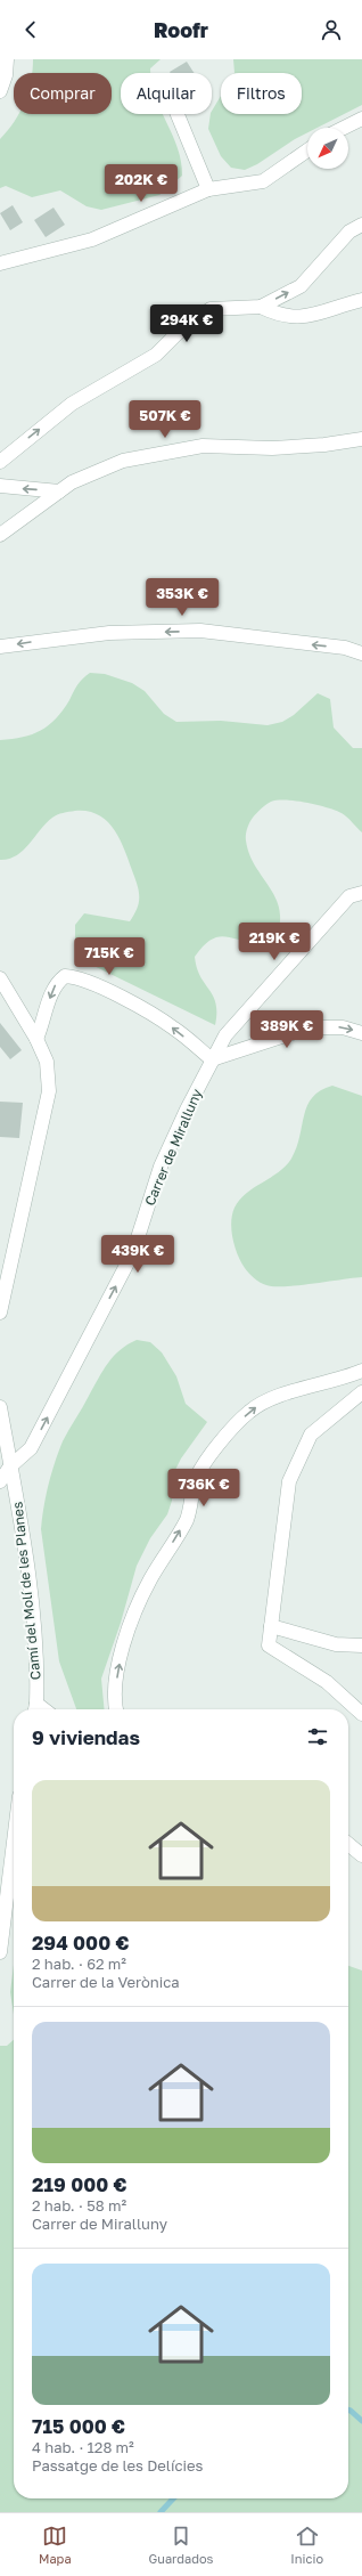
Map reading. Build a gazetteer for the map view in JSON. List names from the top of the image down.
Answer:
{
  "streets": {
    "street": ["Carrer de Miralluny", "Camí del Molí de les Planes"]
  },
  "crossings": [
    ["Carrer de Miralluny", "Camí del Molí de les Planes"]
  ],
  "north": "bottom left",
  "page": {
    "header": "Roofr",
    "chip": ["Comprar", "Alquilar", "Filtros"],
    "price": [
      "202K €",
      "294K €",
      "507K €",
      "353K €",
      "219K €",
      "715K €",
      "389K €",
      "439K €",
      "736K €"
    ],
    "heading": "9 viviendas",
    "list": [
      {
        "name": "294 000 €",
        "note": "2 hab. · 62 m² · Carrer de la Verònica"
      },
      {
        "name": "219 000 €",
        "note": "2 hab. · 58 m² · Carrer de Miralluny"
      },
      {
        "name": "715 000 €",
        "note": "4 hab. · 128 m² · Passatge de les Delícies"
      }
    ],
    "tabs": ["Mapa", "Guardados", "Inicio"]
  }
}
